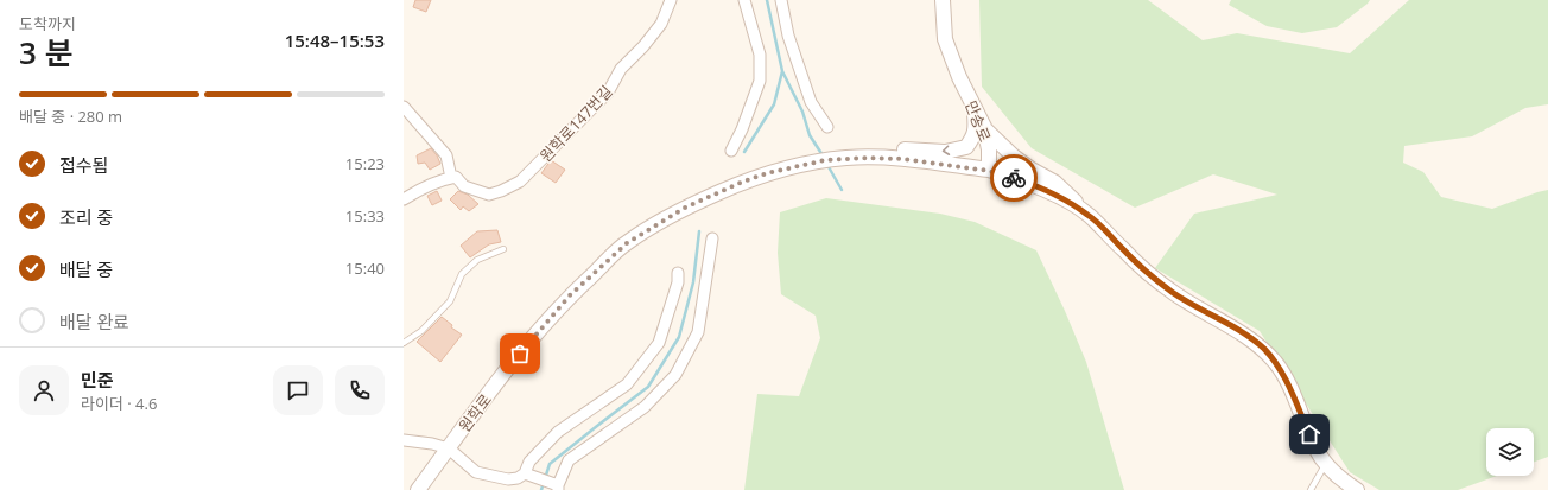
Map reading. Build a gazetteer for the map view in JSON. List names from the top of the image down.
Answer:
{
  "streets": {
    "street": ["만송로", "원학로147번길", "원학로"]
  },
  "crossings": [
    ["만송로", "원학로"]
  ],
  "page": {
    "heading": ["3 분", "도착까지", "15:48–15:53"],
    "panel": ["민준", "라이더 · 4.6"],
    "bar": "배달 중 · 280 m",
    "list": [
      ["접수됨", "15:23"],
      ["조리 중", "15:33"],
      ["배달 중", "15:40"],
      "배달 완료"
    ]
  }
}
